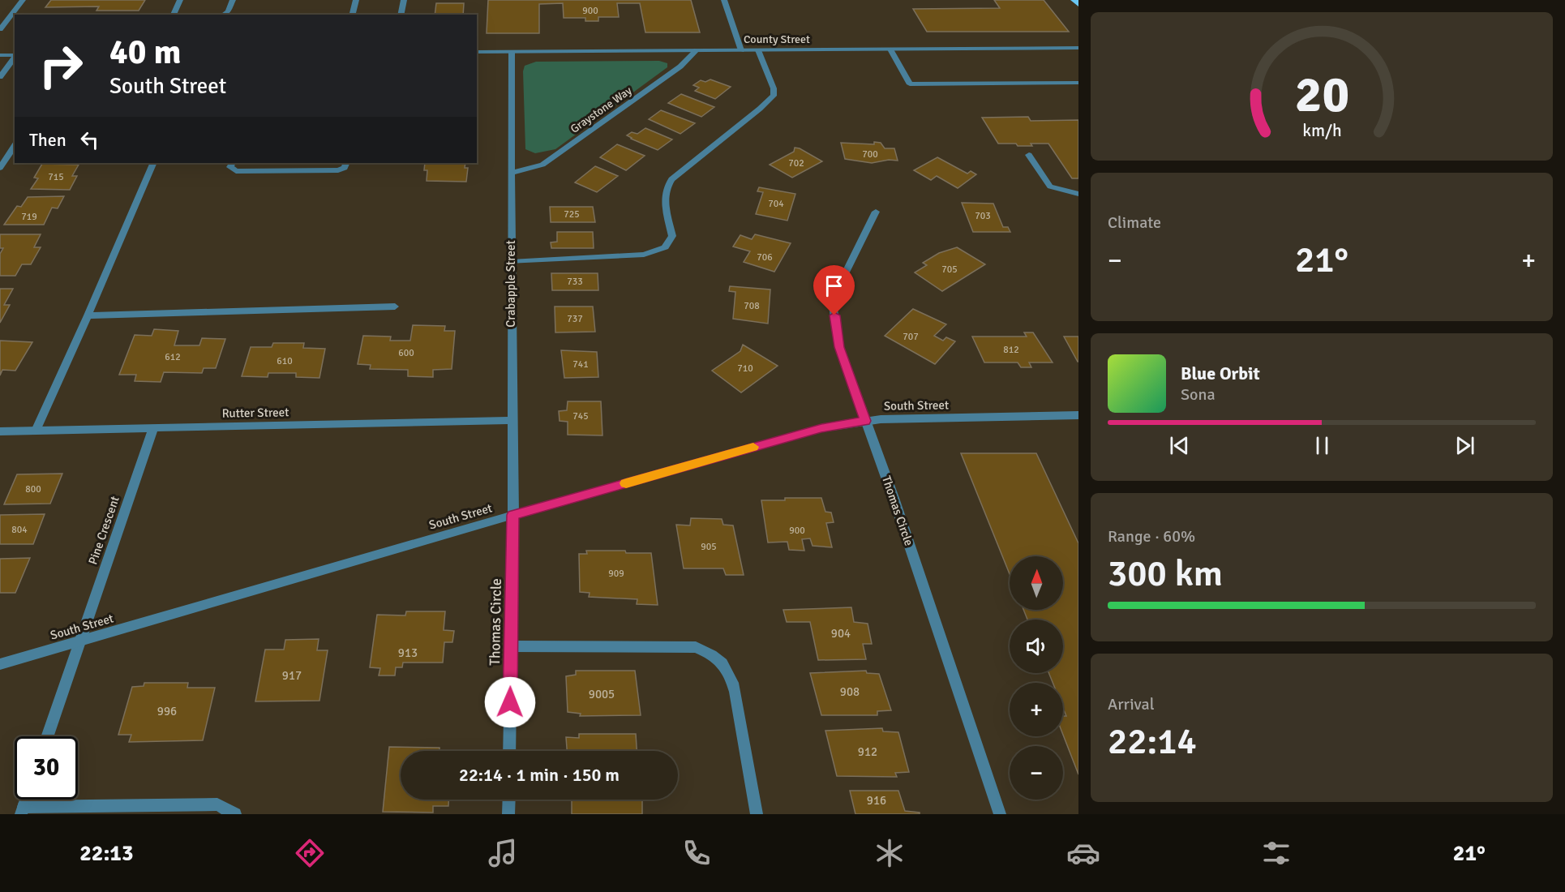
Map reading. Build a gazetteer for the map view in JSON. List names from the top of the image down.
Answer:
{
  "streets": {
    "street": [
      "County Street",
      "Graystone Way",
      "Crabapple Street",
      "South Street",
      "Rutter Street",
      "Thomas Circle",
      "Pine Crescent"
    ]
  },
  "crossings": [
    ["County Street", "Graystone Way"],
    ["County Street", "Crabapple Street"],
    ["Graystone Way", "Crabapple Street"],
    ["Crabapple Street", "South Street"],
    ["Crabapple Street", "Rutter Street"],
    ["Crabapple Street", "Thomas Circle"],
    ["South Street", "Thomas Circle"],
    ["South Street", "Pine Crescent"],
    ["Rutter Street", "Pine Crescent"]
  ],
  "house_numbers": [
    "900",
    "700",
    "702",
    "715",
    "704",
    "725",
    "703",
    "719",
    "706",
    "705",
    "733",
    "708",
    "737",
    "707",
    "812",
    "600",
    "612",
    "610",
    "741",
    "710",
    "745",
    "800",
    "804",
    "900",
    "905",
    "909",
    "904",
    "913",
    "917",
    "908",
    "9005",
    "996",
    "912",
    "916"
  ],
  "north": "top",
  "page": {
    "turn": ["40 m", "South Street"],
    "then": "Then",
    "tile": [
      "Climate",
      ["Range · 60%", "300 km"],
      ["Arrival", "22:14"]
    ],
    "heat": ["−", "21°", "+"],
    "song": ["Blue Orbit", "Sona"],
    "map_buttons": ["+", "−"],
    "limit": "30",
    "trip": "22:14 · 1 min · 150 m",
    "tabs": ["22:13", "21°"],
    "gauge": ["20", "km/h"]
  }
}
